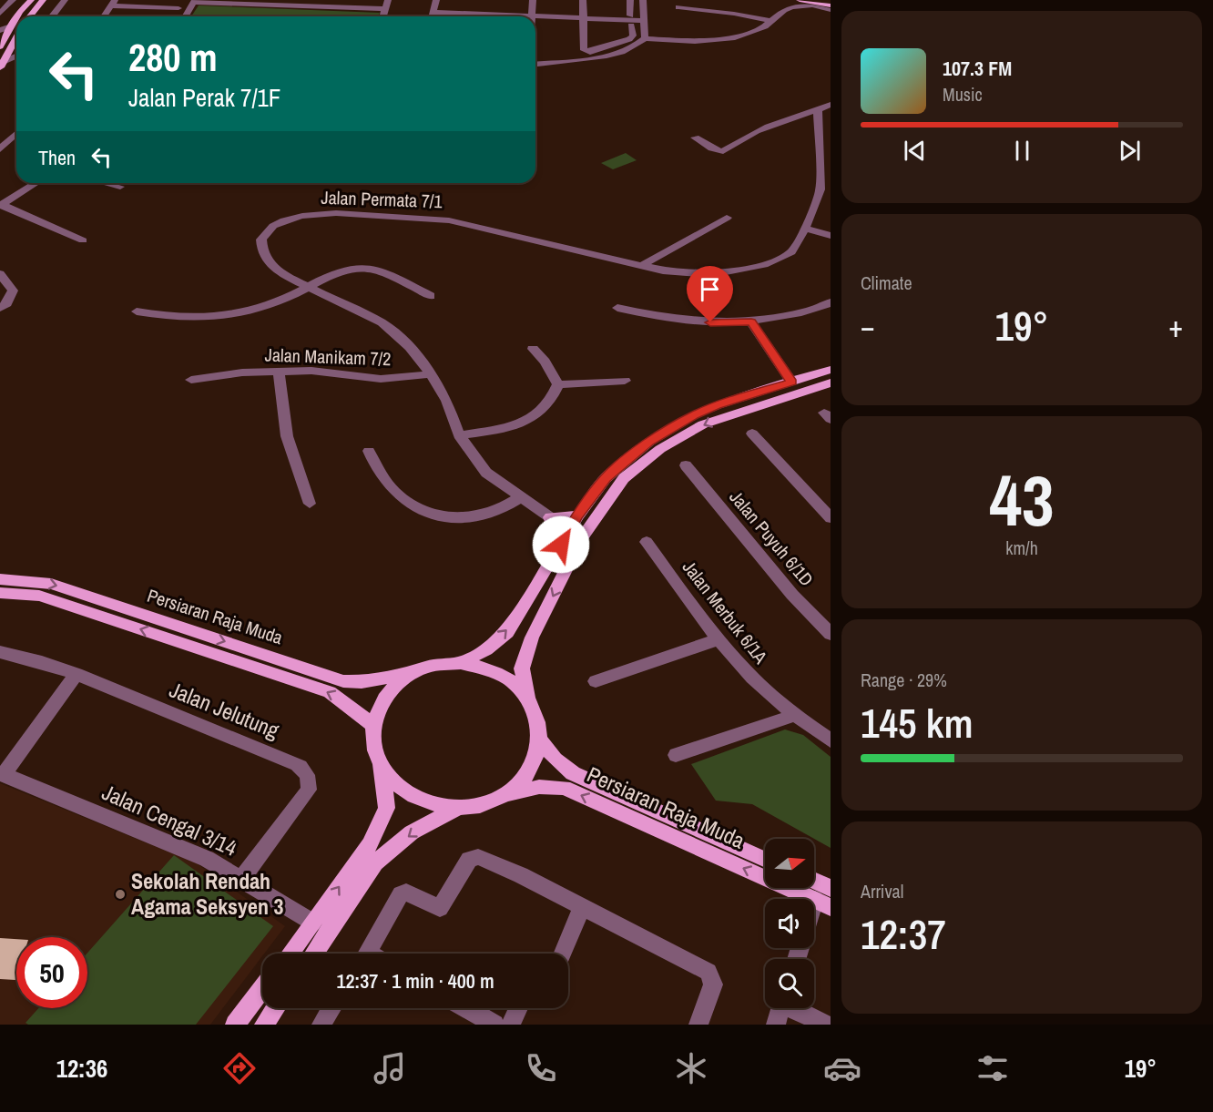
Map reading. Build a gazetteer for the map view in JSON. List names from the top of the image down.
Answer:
{
  "streets": {
    "main road": ["Persiaran Raja Muda"],
    "street": [
      "Jalan Permata 7/1",
      "Jalan Manikam 7/2",
      "Jalan Puyuh 6/1D",
      "Jalan Merbuk 6/1A",
      "Jalan Jelutung",
      "Jalan Cengal 3/14"
    ]
  },
  "crossings": [
    ["Jalan Permata 7/1", "Jalan Manikam 7/2"],
    ["Jalan Jelutung", "Jalan Cengal 3/14"]
  ],
  "places": ["Sekolah Rendah Agama Seksyen 3"],
  "north": "right",
  "page": {
    "turn": ["280 m", "Jalan Perak 7/1F"],
    "song": ["107.3 FM", "Music"],
    "then": "Then",
    "tile": [
      "Climate",
      ["43", "km/h"],
      ["Range · 29%", "145 km"],
      ["Arrival", "12:37"]
    ],
    "heat": ["−", "19°", "+"],
    "limit": "50",
    "trip": "12:37 · 1 min · 400 m",
    "tabs": ["12:36", "19°"]
  }
}
